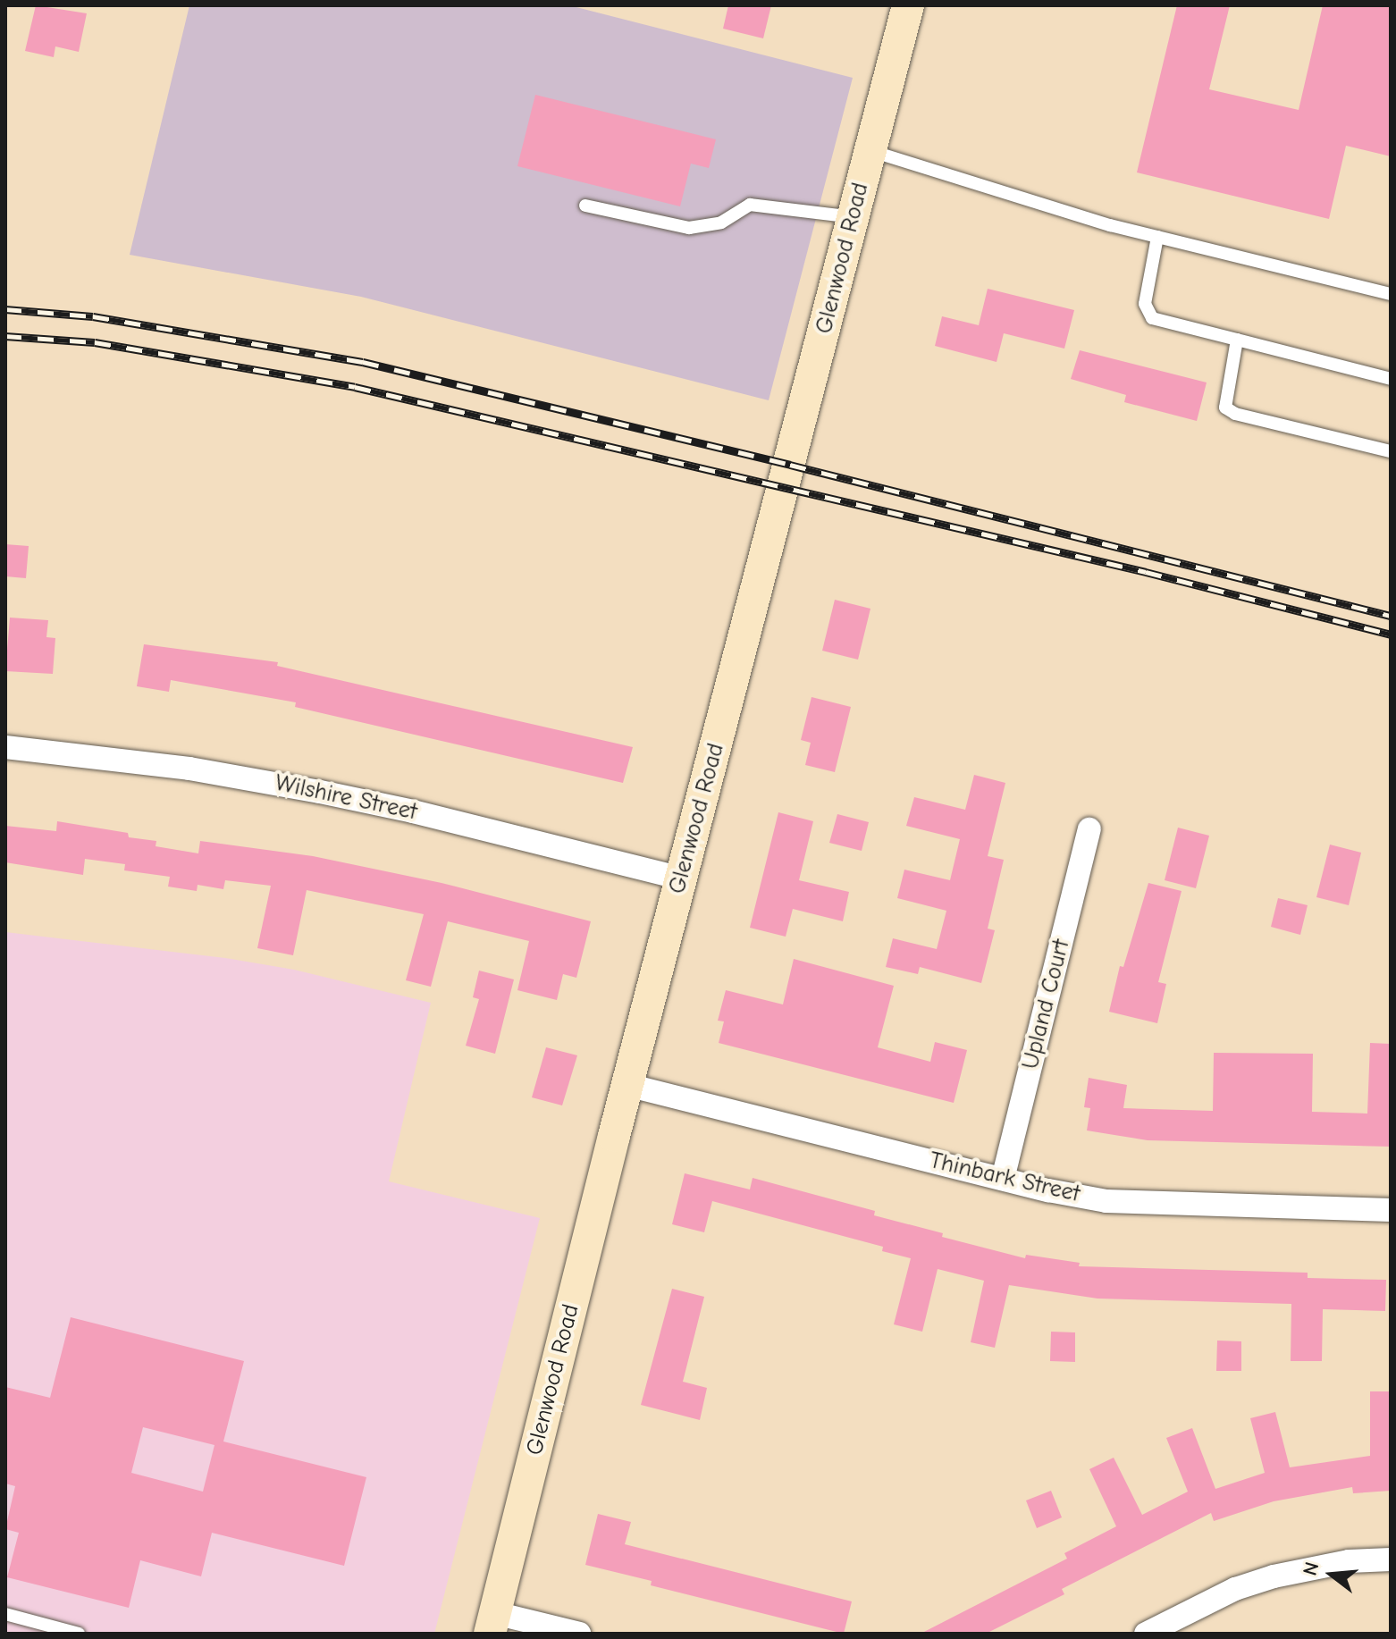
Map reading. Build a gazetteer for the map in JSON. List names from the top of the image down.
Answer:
{
  "streets": {
    "street": [
      "Glenwood Road",
      "Wilshire Street",
      "Upland Court",
      "Thinbark Street"
    ]
  },
  "crossings": [
    ["Glenwood Road", "Wilshire Street"],
    ["Glenwood Road", "Thinbark Street"],
    ["Upland Court", "Thinbark Street"]
  ],
  "north": "left"
}
